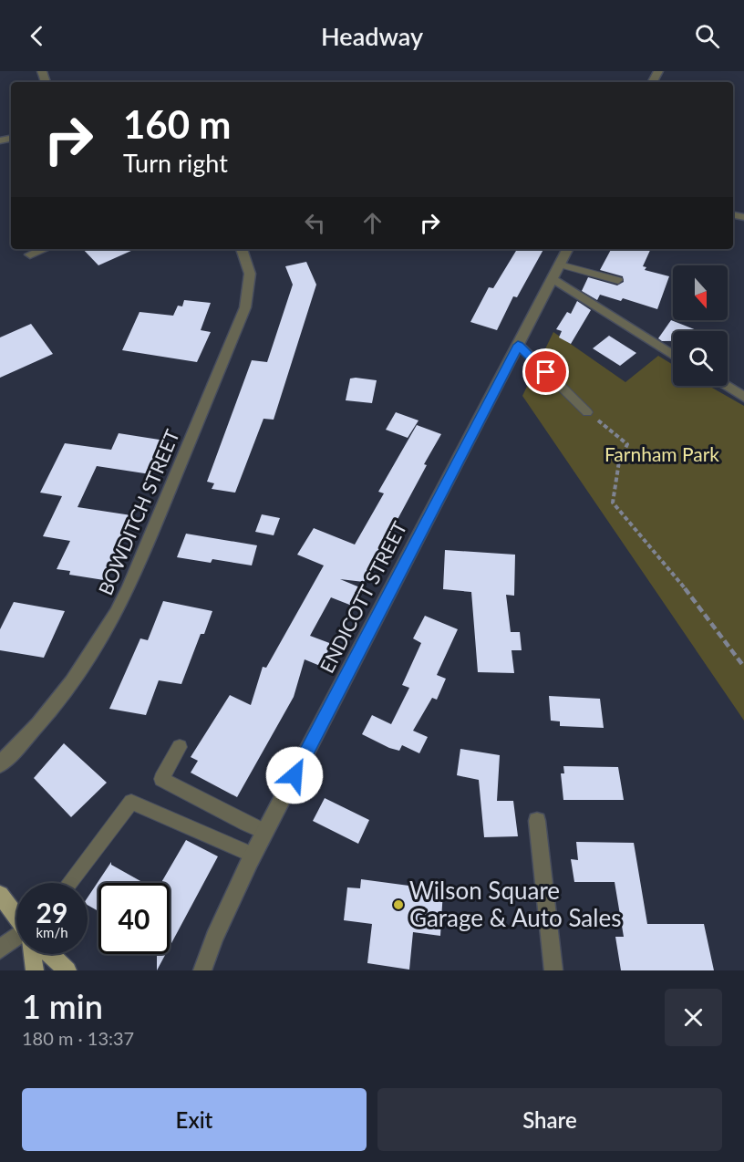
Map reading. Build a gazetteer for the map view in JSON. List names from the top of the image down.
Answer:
{
  "streets": {
    "street": ["BOWDITCH STREET", "ENDICOTT STREET"]
  },
  "parks": ["Farnham Park"],
  "places": ["Wilson Square Garage & Auto Sales"],
  "north": "bottom",
  "page": {
    "header": "Headway",
    "turn": ["160 m", "Turn right"],
    "speed": "29 km/h",
    "limit": "40",
    "heading": ["1 min", "180 m · 13:37"],
    "buttons": ["Exit", "Share"]
  }
}
